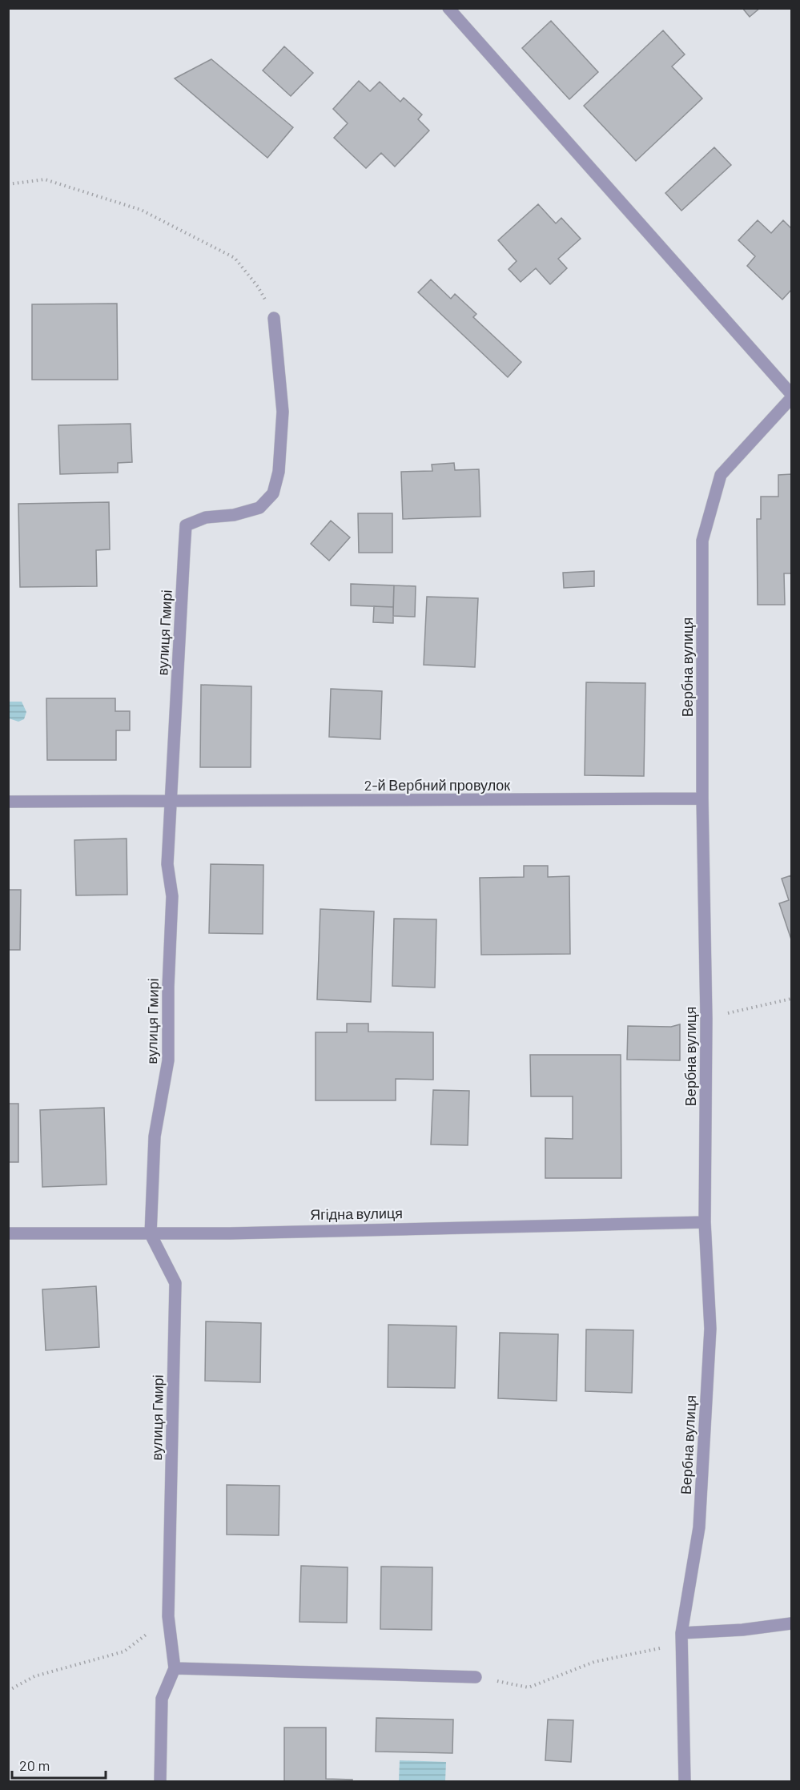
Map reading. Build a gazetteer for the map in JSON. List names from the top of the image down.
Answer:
{
  "streets": {
    "street": [
      "вулиця Гмирі",
      "Вербна вулиця",
      "2-й Вербний провулок",
      "Ягідна вулиця"
    ]
  },
  "crossings": [
    ["вулиця Гмирі", "2-й Вербний провулок"],
    ["вулиця Гмирі", "Ягідна вулиця"],
    ["Вербна вулиця", "2-й Вербний провулок"],
    ["Вербна вулиця", "Ягідна вулиця"]
  ],
  "scale_bar": "20 m"
}
